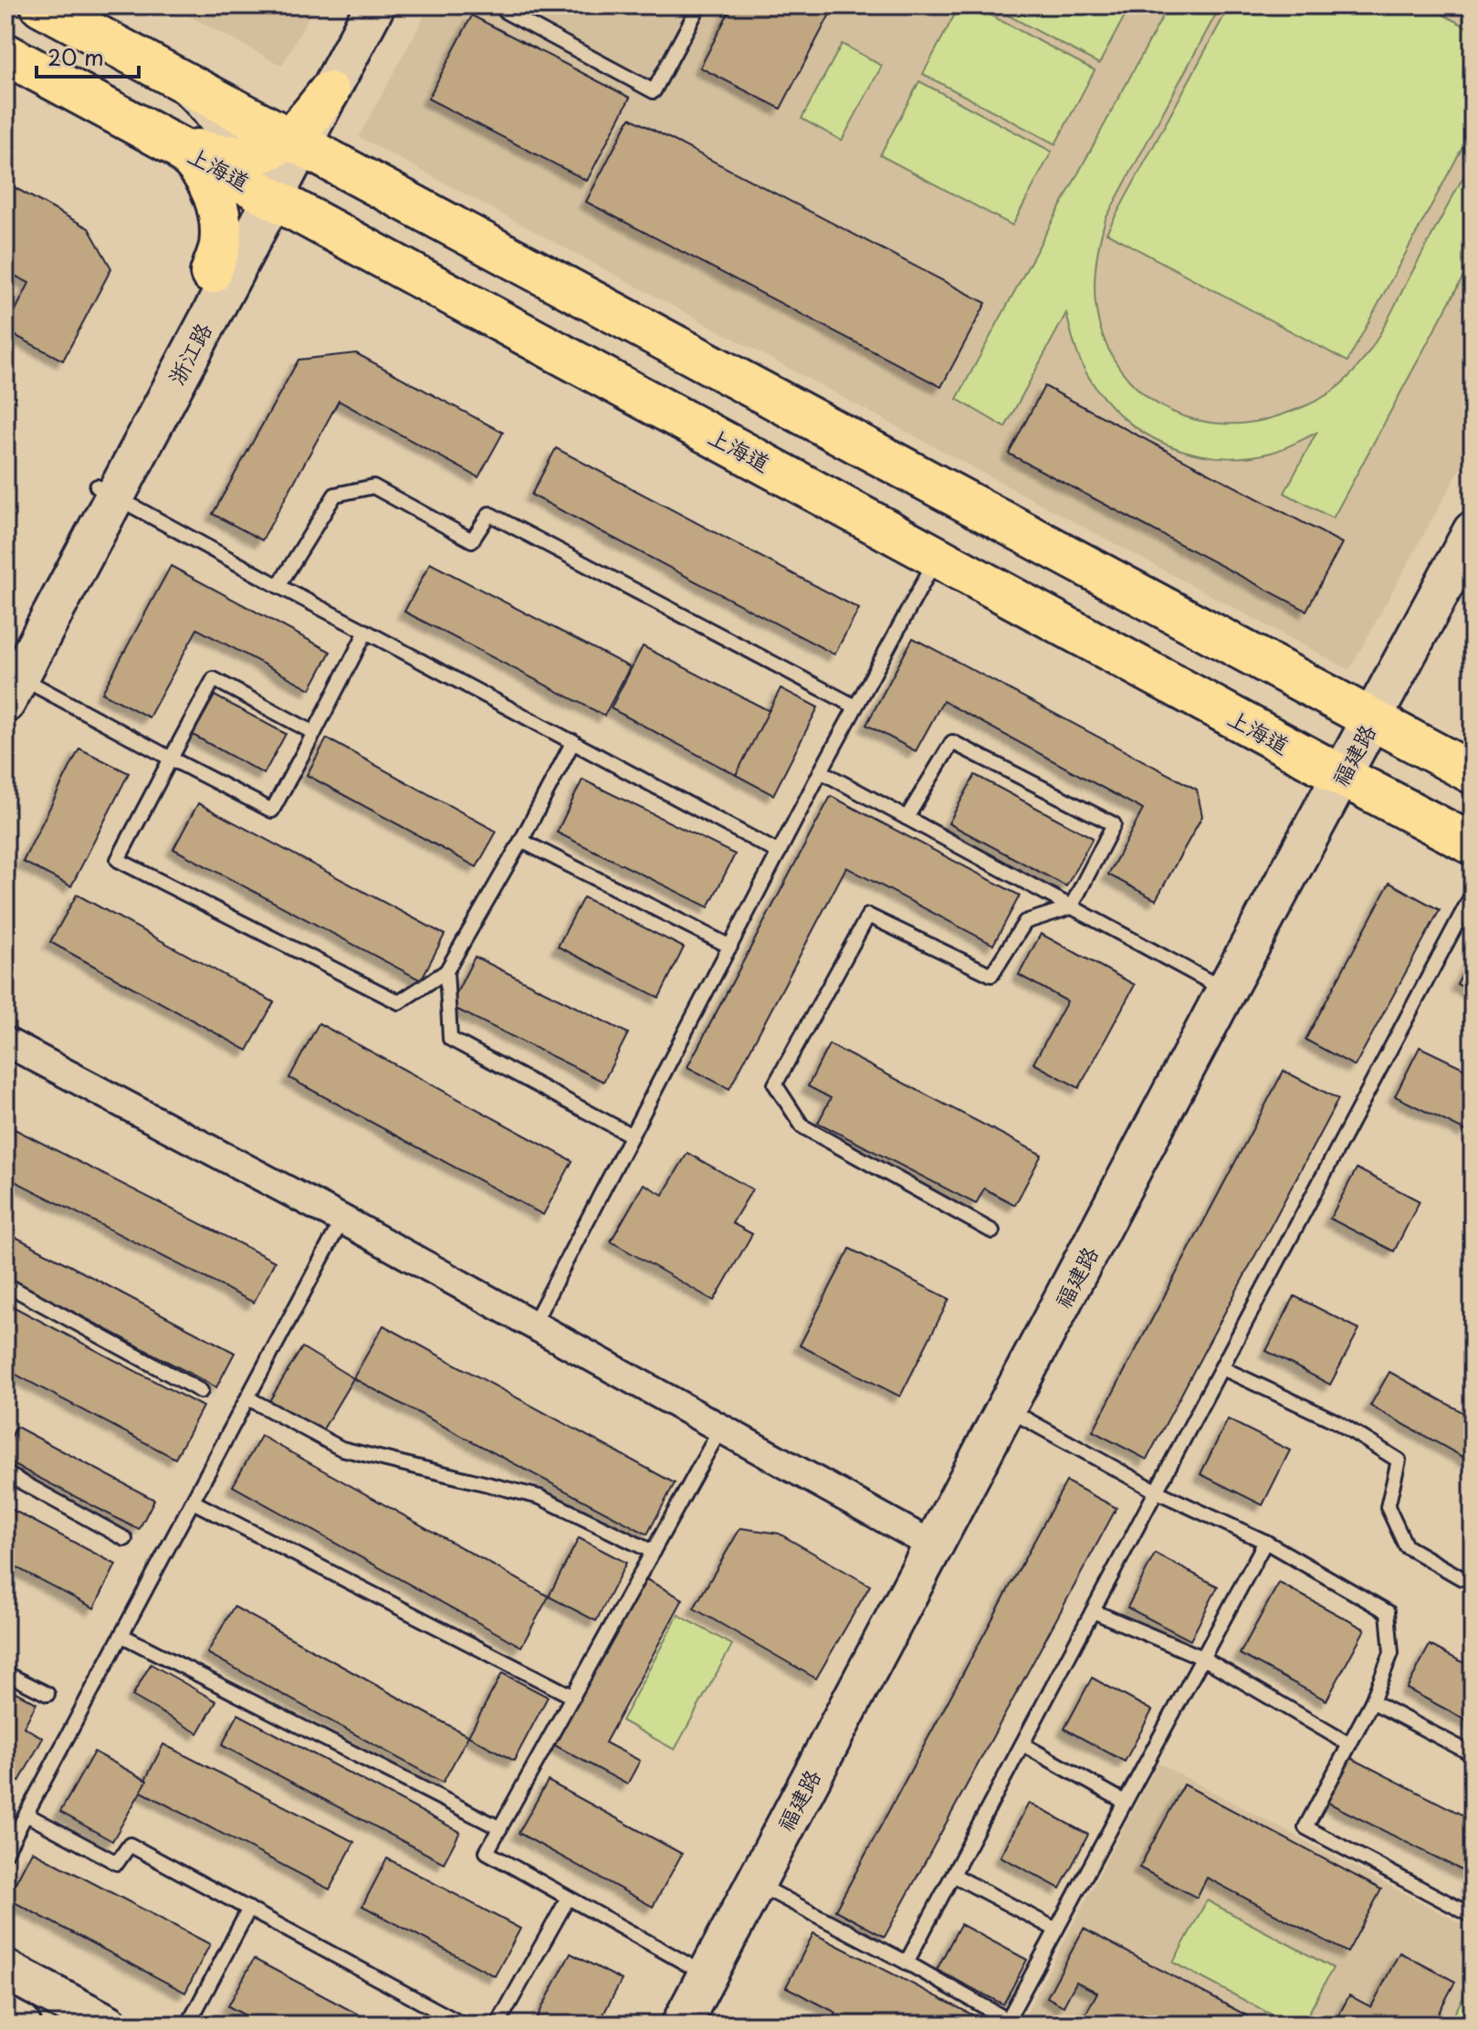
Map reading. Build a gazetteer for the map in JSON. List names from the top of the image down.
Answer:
{
  "streets": {
    "main road": ["上海道"],
    "street": ["浙江路", "福建路"]
  },
  "crossings": [
    ["上海道", "浙江路"],
    ["上海道", "福建路"]
  ],
  "scale_bar": "20 m"
}
